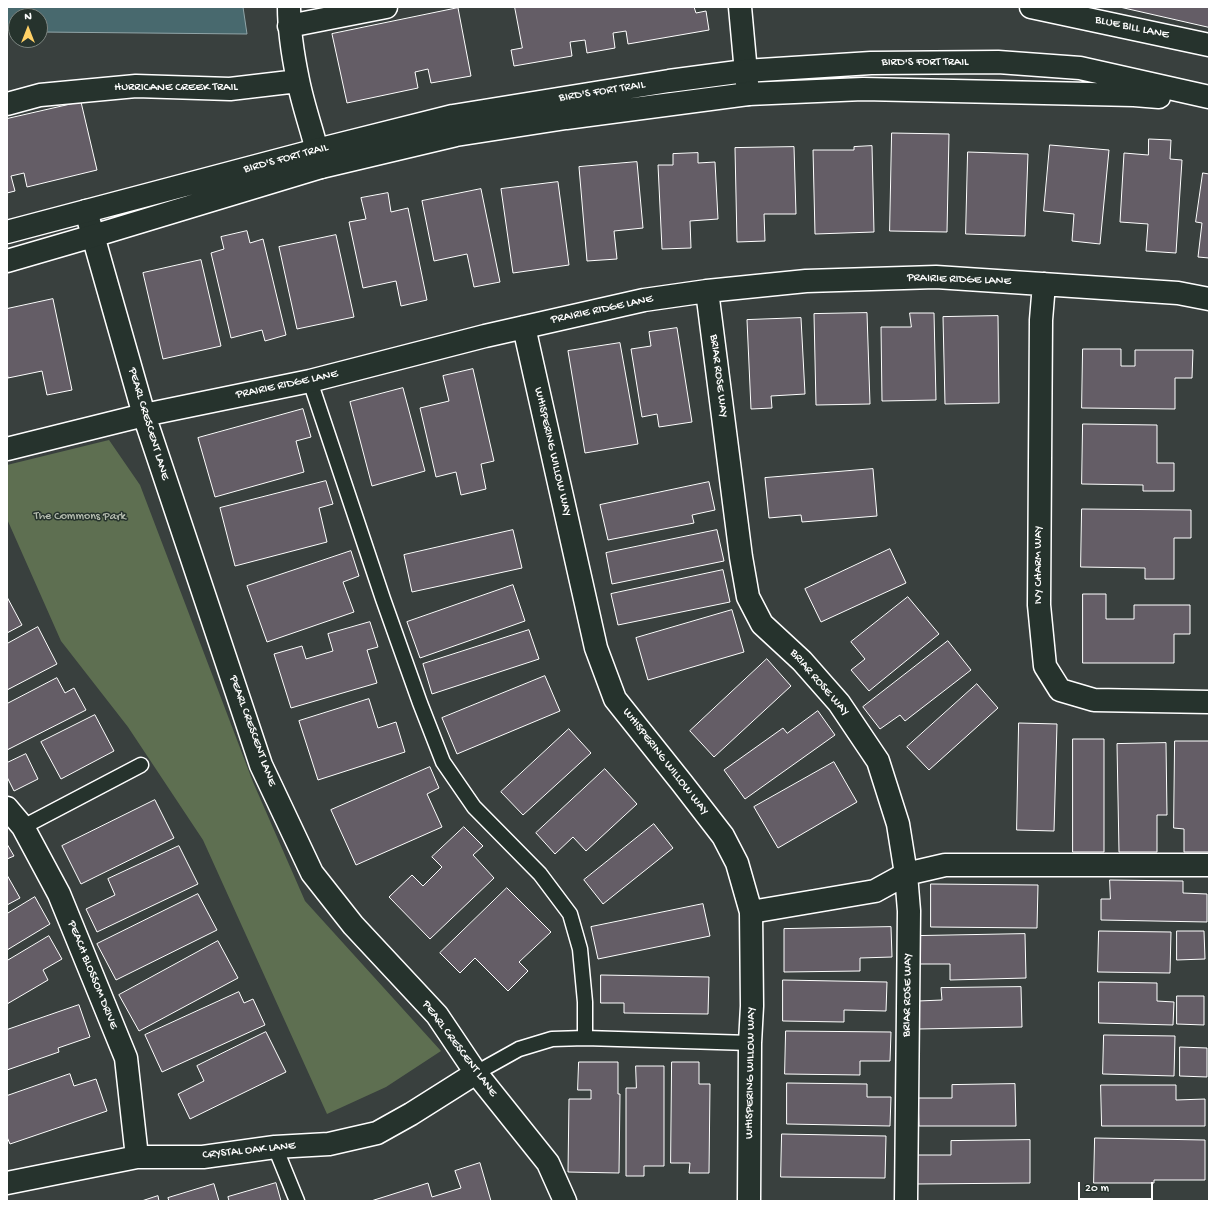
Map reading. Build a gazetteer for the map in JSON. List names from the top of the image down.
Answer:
{
  "streets": {
    "street": [
      "BLUE BILL LANE",
      "BIRD'S FORT TRAIL",
      "HURRICANE CREEK TRAIL",
      "PRAIRIE RIDGE LANE",
      "BRIAR ROSE WAY",
      "PEARL CRESCENT LANE",
      "WHISPERING WILLOW WAY",
      "IVY CHARM WAY",
      "PEACH BLOSSOM DRIVE",
      "CRYSTAL OAK LANE"
    ]
  },
  "crossings": [
    ["BIRD'S FORT TRAIL", "PEARL CRESCENT LANE"],
    ["PRAIRIE RIDGE LANE", "BRIAR ROSE WAY"],
    ["PRAIRIE RIDGE LANE", "PEARL CRESCENT LANE"],
    ["PRAIRIE RIDGE LANE", "WHISPERING WILLOW WAY"],
    ["PRAIRIE RIDGE LANE", "IVY CHARM WAY"],
    ["PEARL CRESCENT LANE", "CRYSTAL OAK LANE"],
    ["PEACH BLOSSOM DRIVE", "CRYSTAL OAK LANE"]
  ],
  "parks": ["The Commons Park"],
  "scale_bar": "20 m",
  "north": "top"
}
